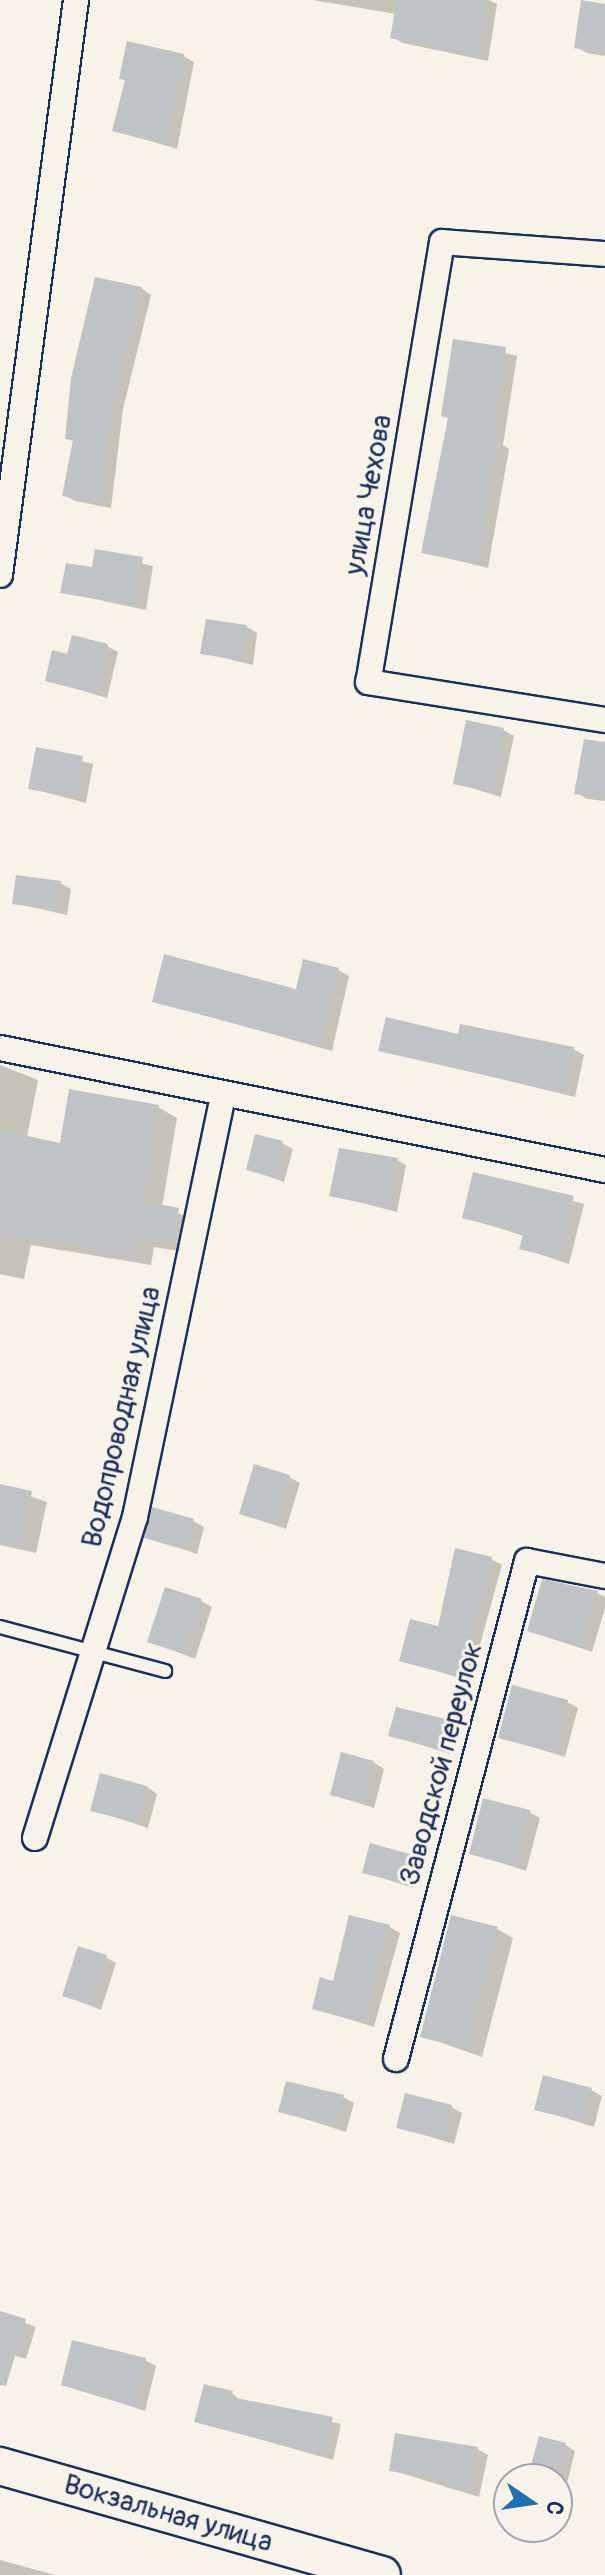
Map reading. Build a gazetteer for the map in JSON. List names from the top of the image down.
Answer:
{
  "streets": {
    "main road": ["Вокзальная улица"],
    "street": ["улица Чехова", "Водопроводная улица", "Заводской переулок"]
  },
  "north": "right"
}
